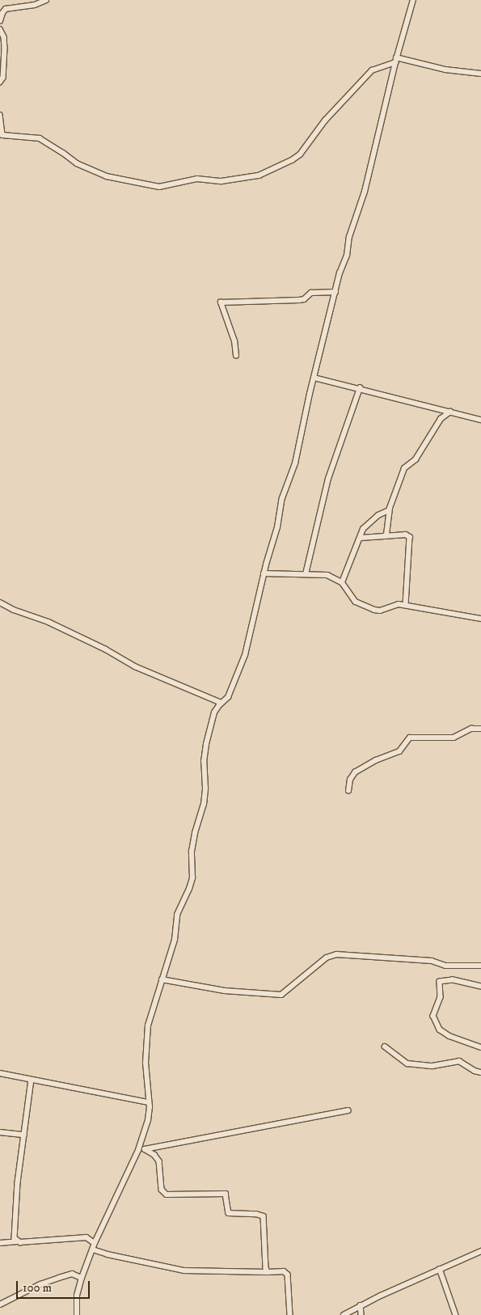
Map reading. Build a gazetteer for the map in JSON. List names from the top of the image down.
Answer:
{
  "scale_bar": "100 m"
}
